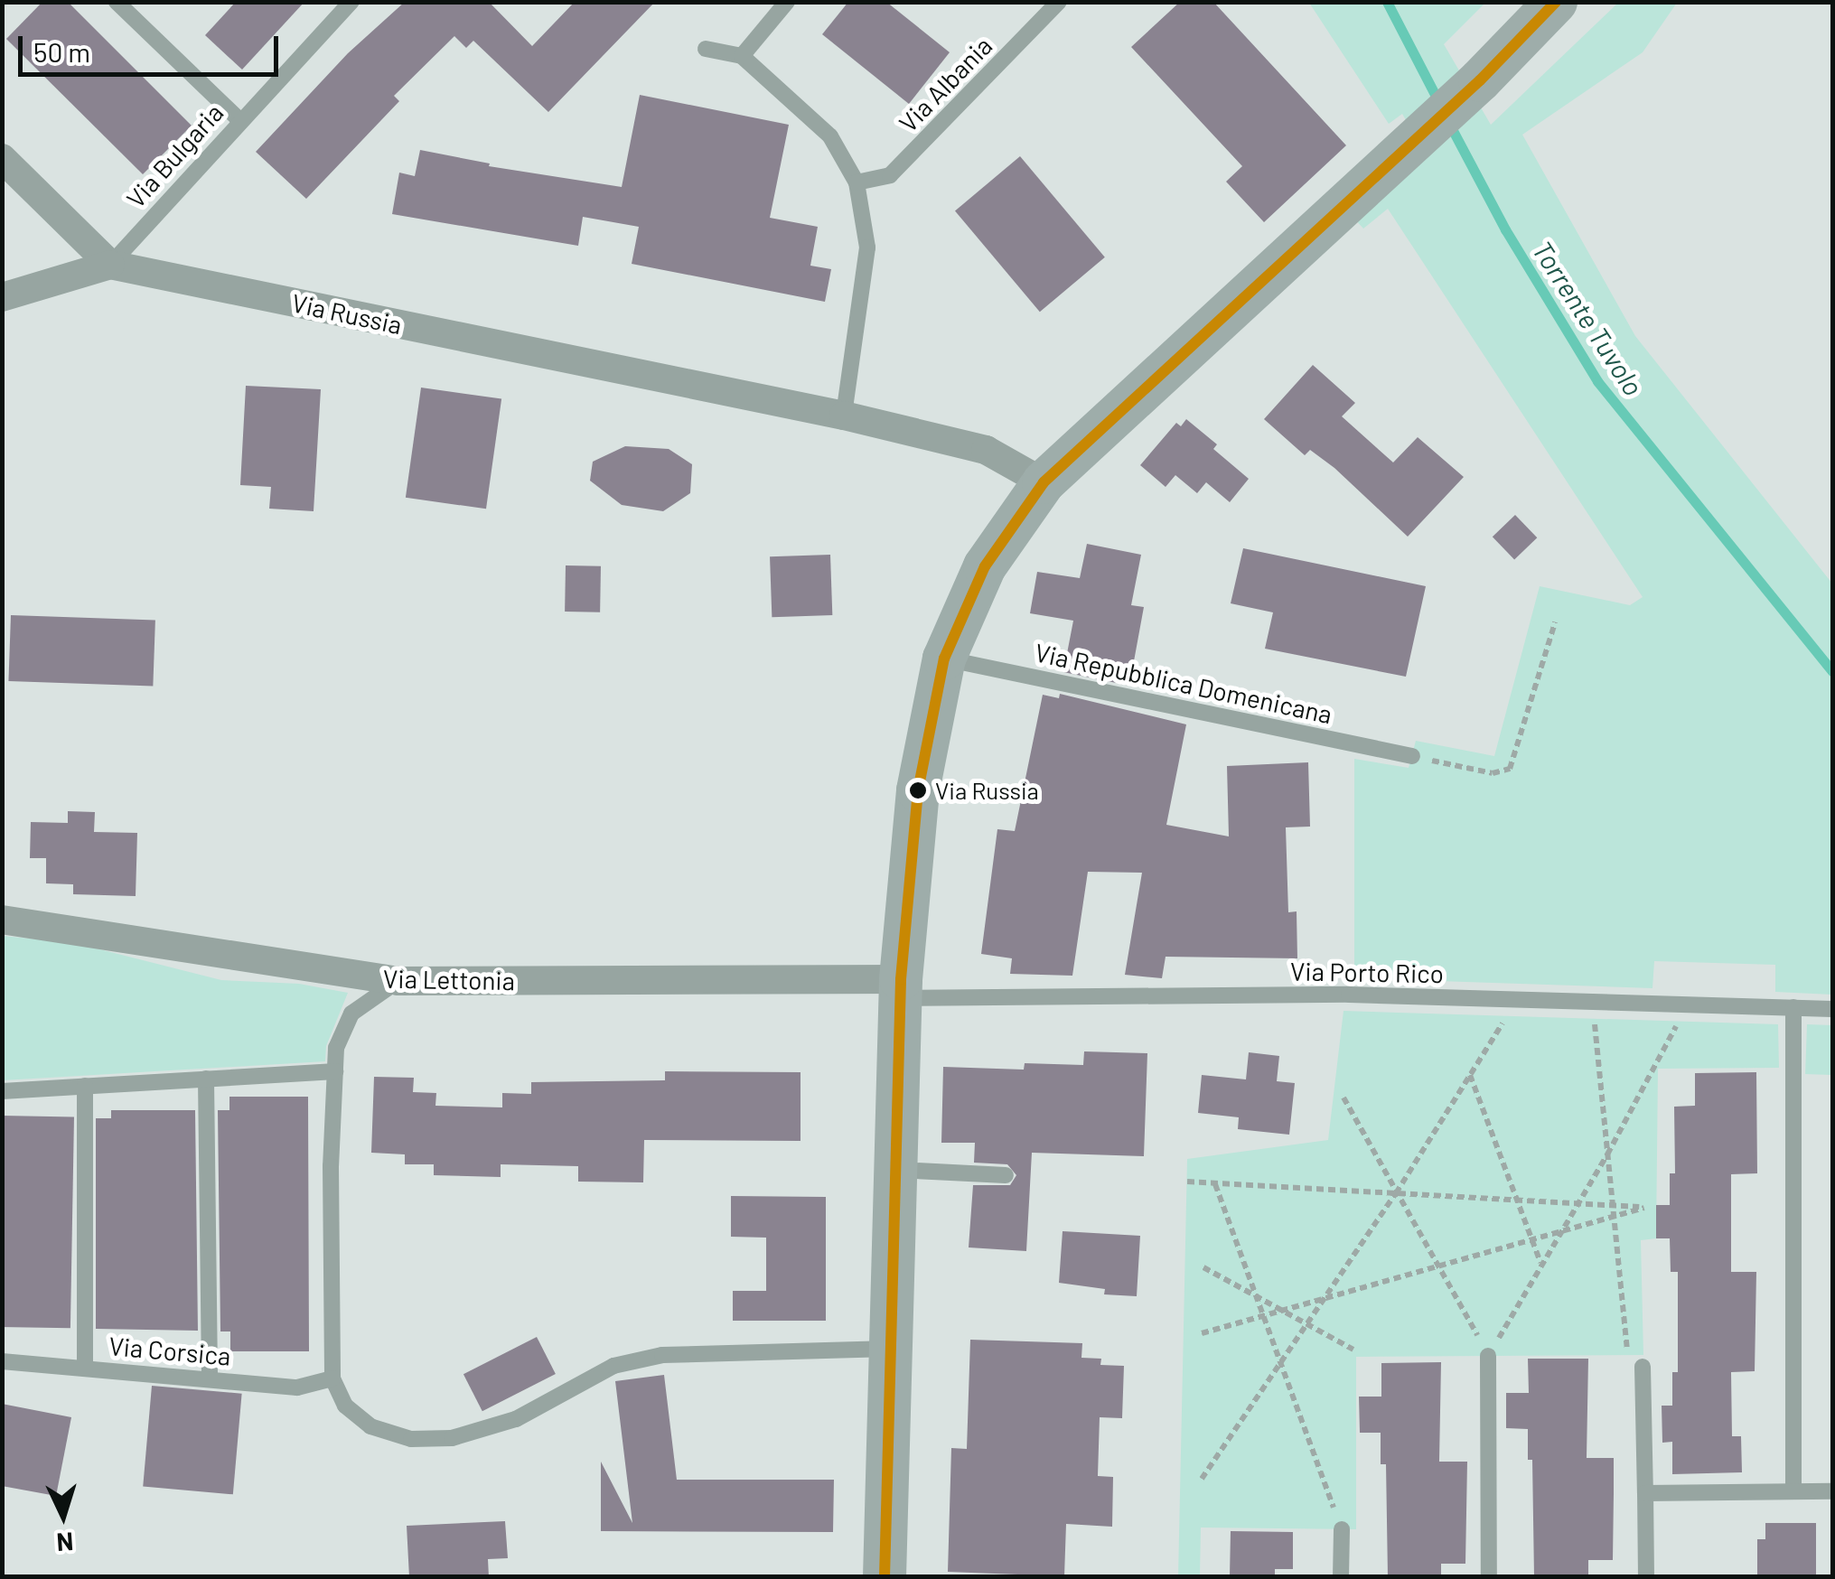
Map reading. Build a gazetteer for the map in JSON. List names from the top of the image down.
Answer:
{
  "streets": {
    "street": ["Via Russia", "Via Lettonia"],
    "lane": [
      "Via Albania",
      "Via Bulgaria",
      "Via Repubblica Domenicana",
      "Via Porto Rico",
      "Via Corsica"
    ]
  },
  "crossings": [
    ["Via Bulgaria", "Via Russia"],
    ["Via Porto Rico", "Via Lettonia"]
  ],
  "water": ["Torrente Tuvolo"],
  "places": ["Via Russia"],
  "lines": ["transit line 50"],
  "scale_bar": "50 m",
  "north": "bottom"
}
